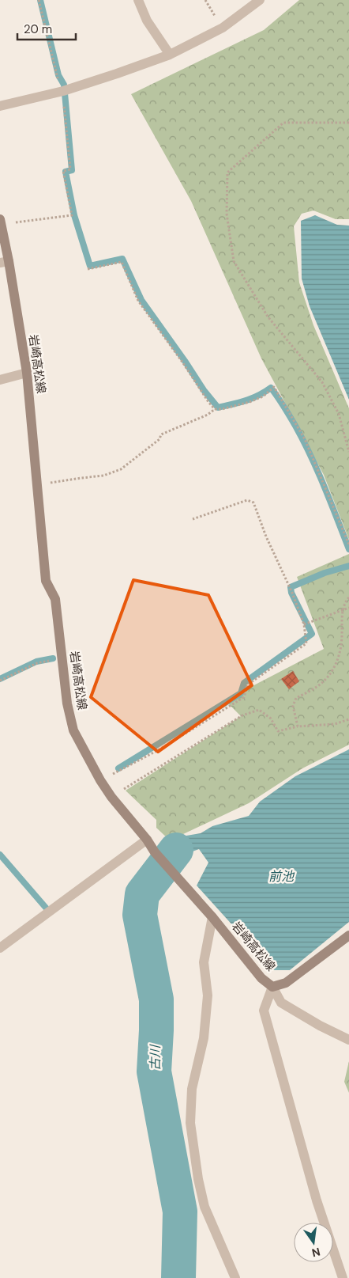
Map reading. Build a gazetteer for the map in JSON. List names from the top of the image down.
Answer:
{
  "streets": {
    "main road": ["岩崎高松線"]
  },
  "water": ["前池", "古川"],
  "scale_bar": "20 m",
  "north": "bottom"
}
